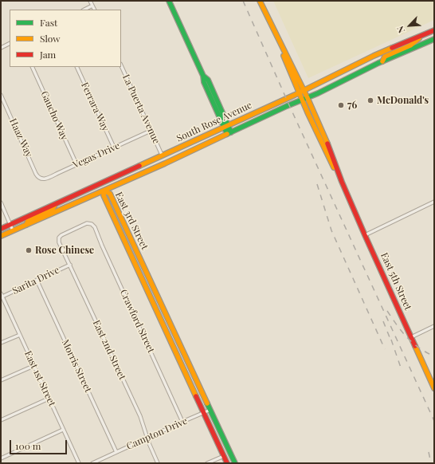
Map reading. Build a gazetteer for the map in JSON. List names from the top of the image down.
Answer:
{
  "streets": {
    "main road": ["South Rose Avenue", "East 3rd Street", "East 5th Street"],
    "street": [
      "Ferrara Way",
      "La Puerta Avenue",
      "Gaucho Way",
      "Haaz Way",
      "Vegas Drive",
      "Sarita Drive",
      "Crawford Street",
      "East 2nd Street",
      "Morris Street",
      "East 1st Street",
      "Campton Drive"
    ]
  },
  "crossings": [
    ["Ferrara Way", "Vegas Drive"],
    ["La Puerta Avenue", "South Rose Avenue"],
    ["La Puerta Avenue", "Vegas Drive"],
    ["Gaucho Way", "Vegas Drive"],
    ["South Rose Avenue", "East 3rd Street"],
    ["South Rose Avenue", "East 5th Street"],
    ["Haaz Way", "Vegas Drive"],
    ["East 3rd Street", "Campton Drive"],
    ["Sarita Drive", "East 2nd Street"],
    ["Sarita Drive", "Morris Street"],
    ["Sarita Drive", "East 1st Street"],
    ["Crawford Street", "East 2nd Street"],
    ["Crawford Street", "Campton Drive"],
    ["East 2nd Street", "Campton Drive"],
    ["Morris Street", "Campton Drive"]
  ],
  "places": ["McDonald's", "76", "Rose Chinese"],
  "legend": ["Fast", "Slow", "Jam"],
  "scale_bar": "100 m",
  "north": "bottom left"
}
